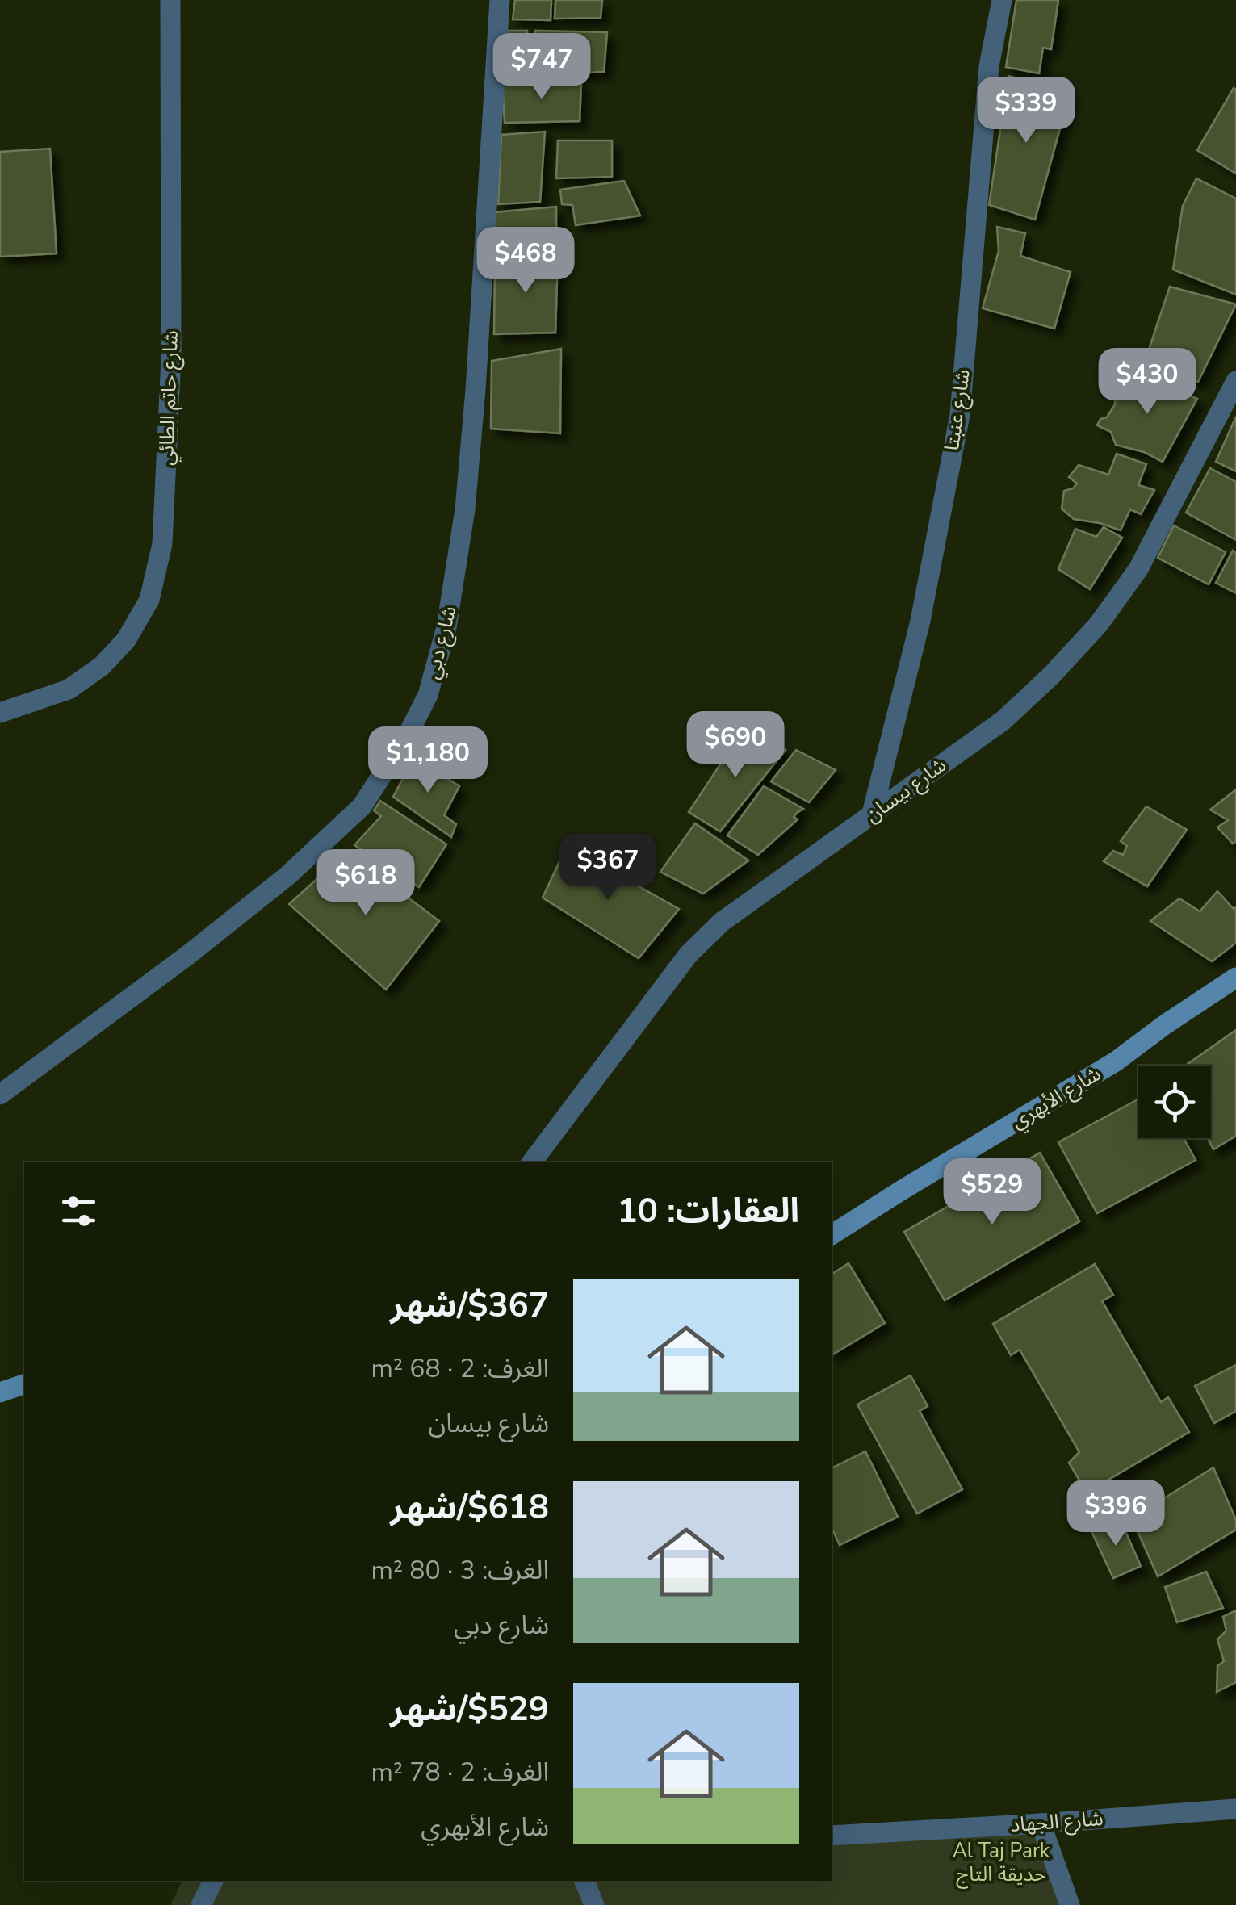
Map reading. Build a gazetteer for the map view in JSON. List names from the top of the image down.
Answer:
{
  "streets": {
    "street": [
      "شارع حاتم الطائي",
      "شارع عنبتا",
      "شارع دبي",
      "شارع بيسان",
      "شارع الأبهري",
      "شارع الجهاد"
    ]
  },
  "crossings": [
    ["شارع عنبتا", "شارع بيسان"]
  ],
  "parks": ["Al Taj Park حديقة التاج"],
  "page": {
    "price": [
      "$747",
      "$339",
      "$468",
      "$430",
      "$690",
      "$1,180",
      "$367",
      "$618",
      "$529",
      "$396"
    ],
    "heading": "العقارات: 10",
    "list": [
      {
        "name": "$367/شهر",
        "note": "الغرف: 2 · 68 m² · شارع بيسان"
      },
      {
        "name": "$618/شهر",
        "note": "الغرف: 3 · 80 m² · شارع دبي"
      },
      {
        "name": "$529/شهر",
        "note": "الغرف: 2 · 78 m² · شارع الأبهري"
      }
    ]
  }
}
